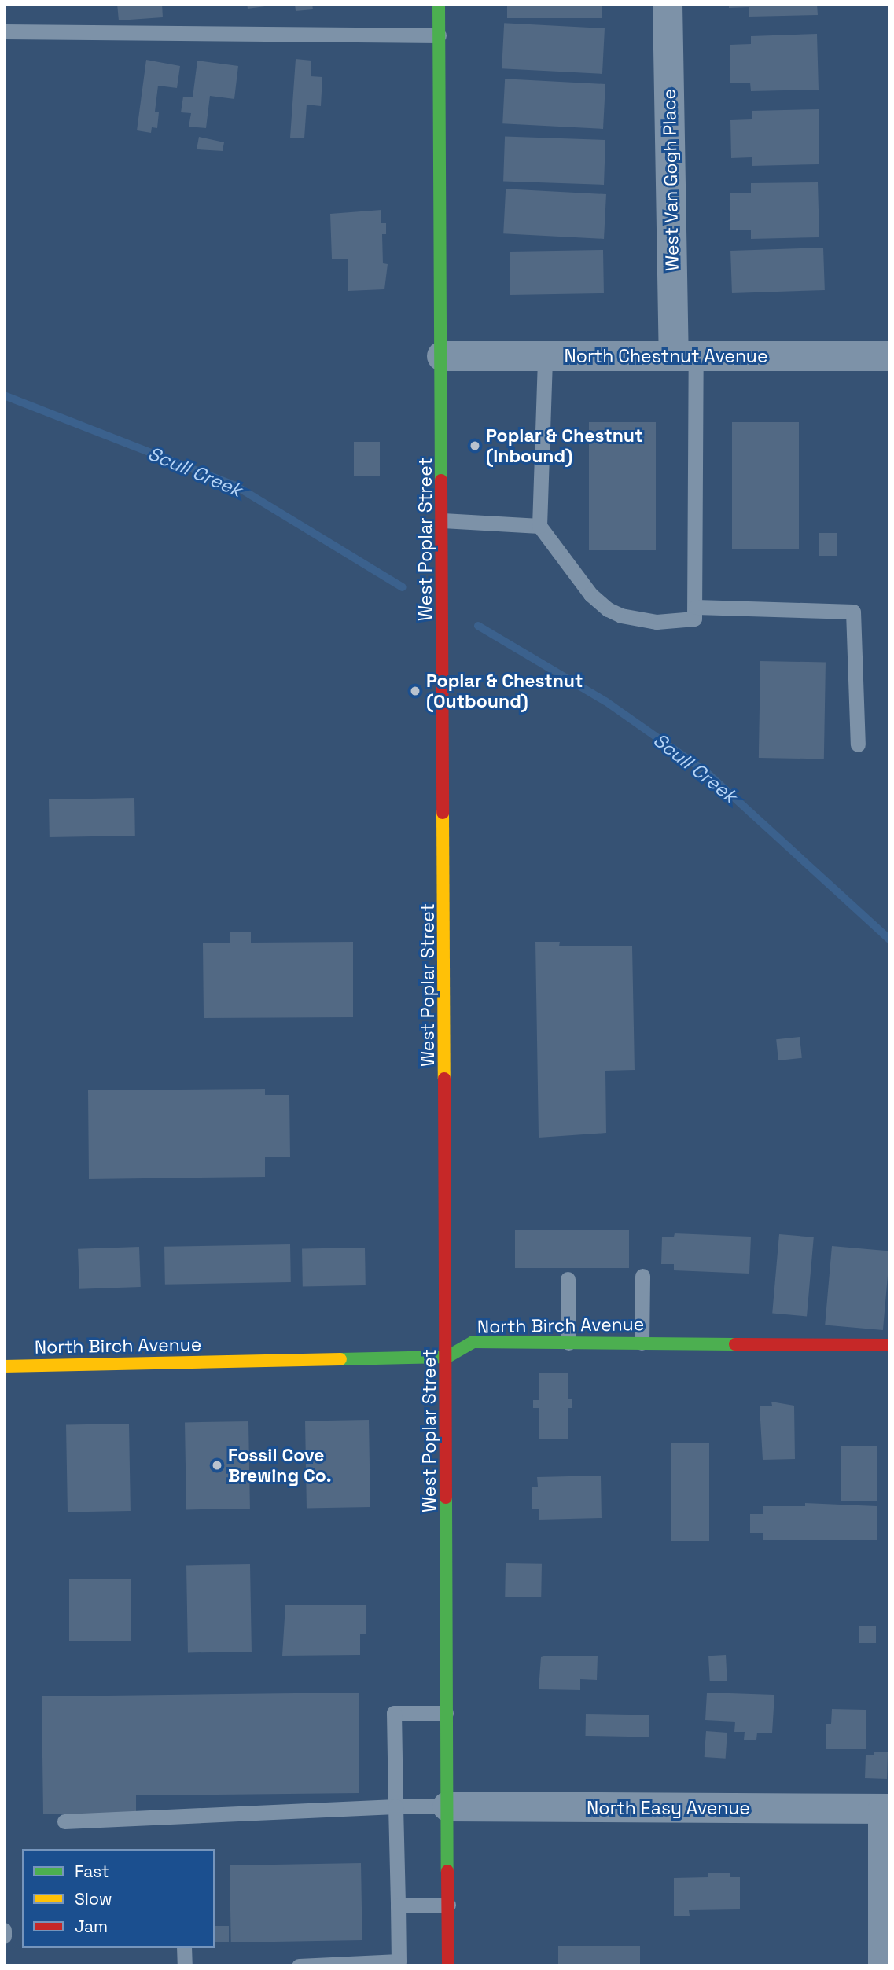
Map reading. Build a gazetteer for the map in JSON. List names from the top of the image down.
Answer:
{
  "streets": {
    "street": [
      "West Van Gogh Place",
      "North Chestnut Avenue",
      "West Poplar Street",
      "North Birch Avenue",
      "North Easy Avenue"
    ]
  },
  "crossings": [
    ["West Van Gogh Place", "North Chestnut Avenue"],
    ["North Chestnut Avenue", "West Poplar Street"],
    ["West Poplar Street", "North Birch Avenue"],
    ["West Poplar Street", "North Easy Avenue"]
  ],
  "water": ["Scull Creek"],
  "places": ["Poplar & Chestnut (Inbound)", "Poplar & Chestnut (Outbound)", "Fossil Cove Brewing Co."],
  "legend": ["Fast", "Slow", "Jam"]
}
